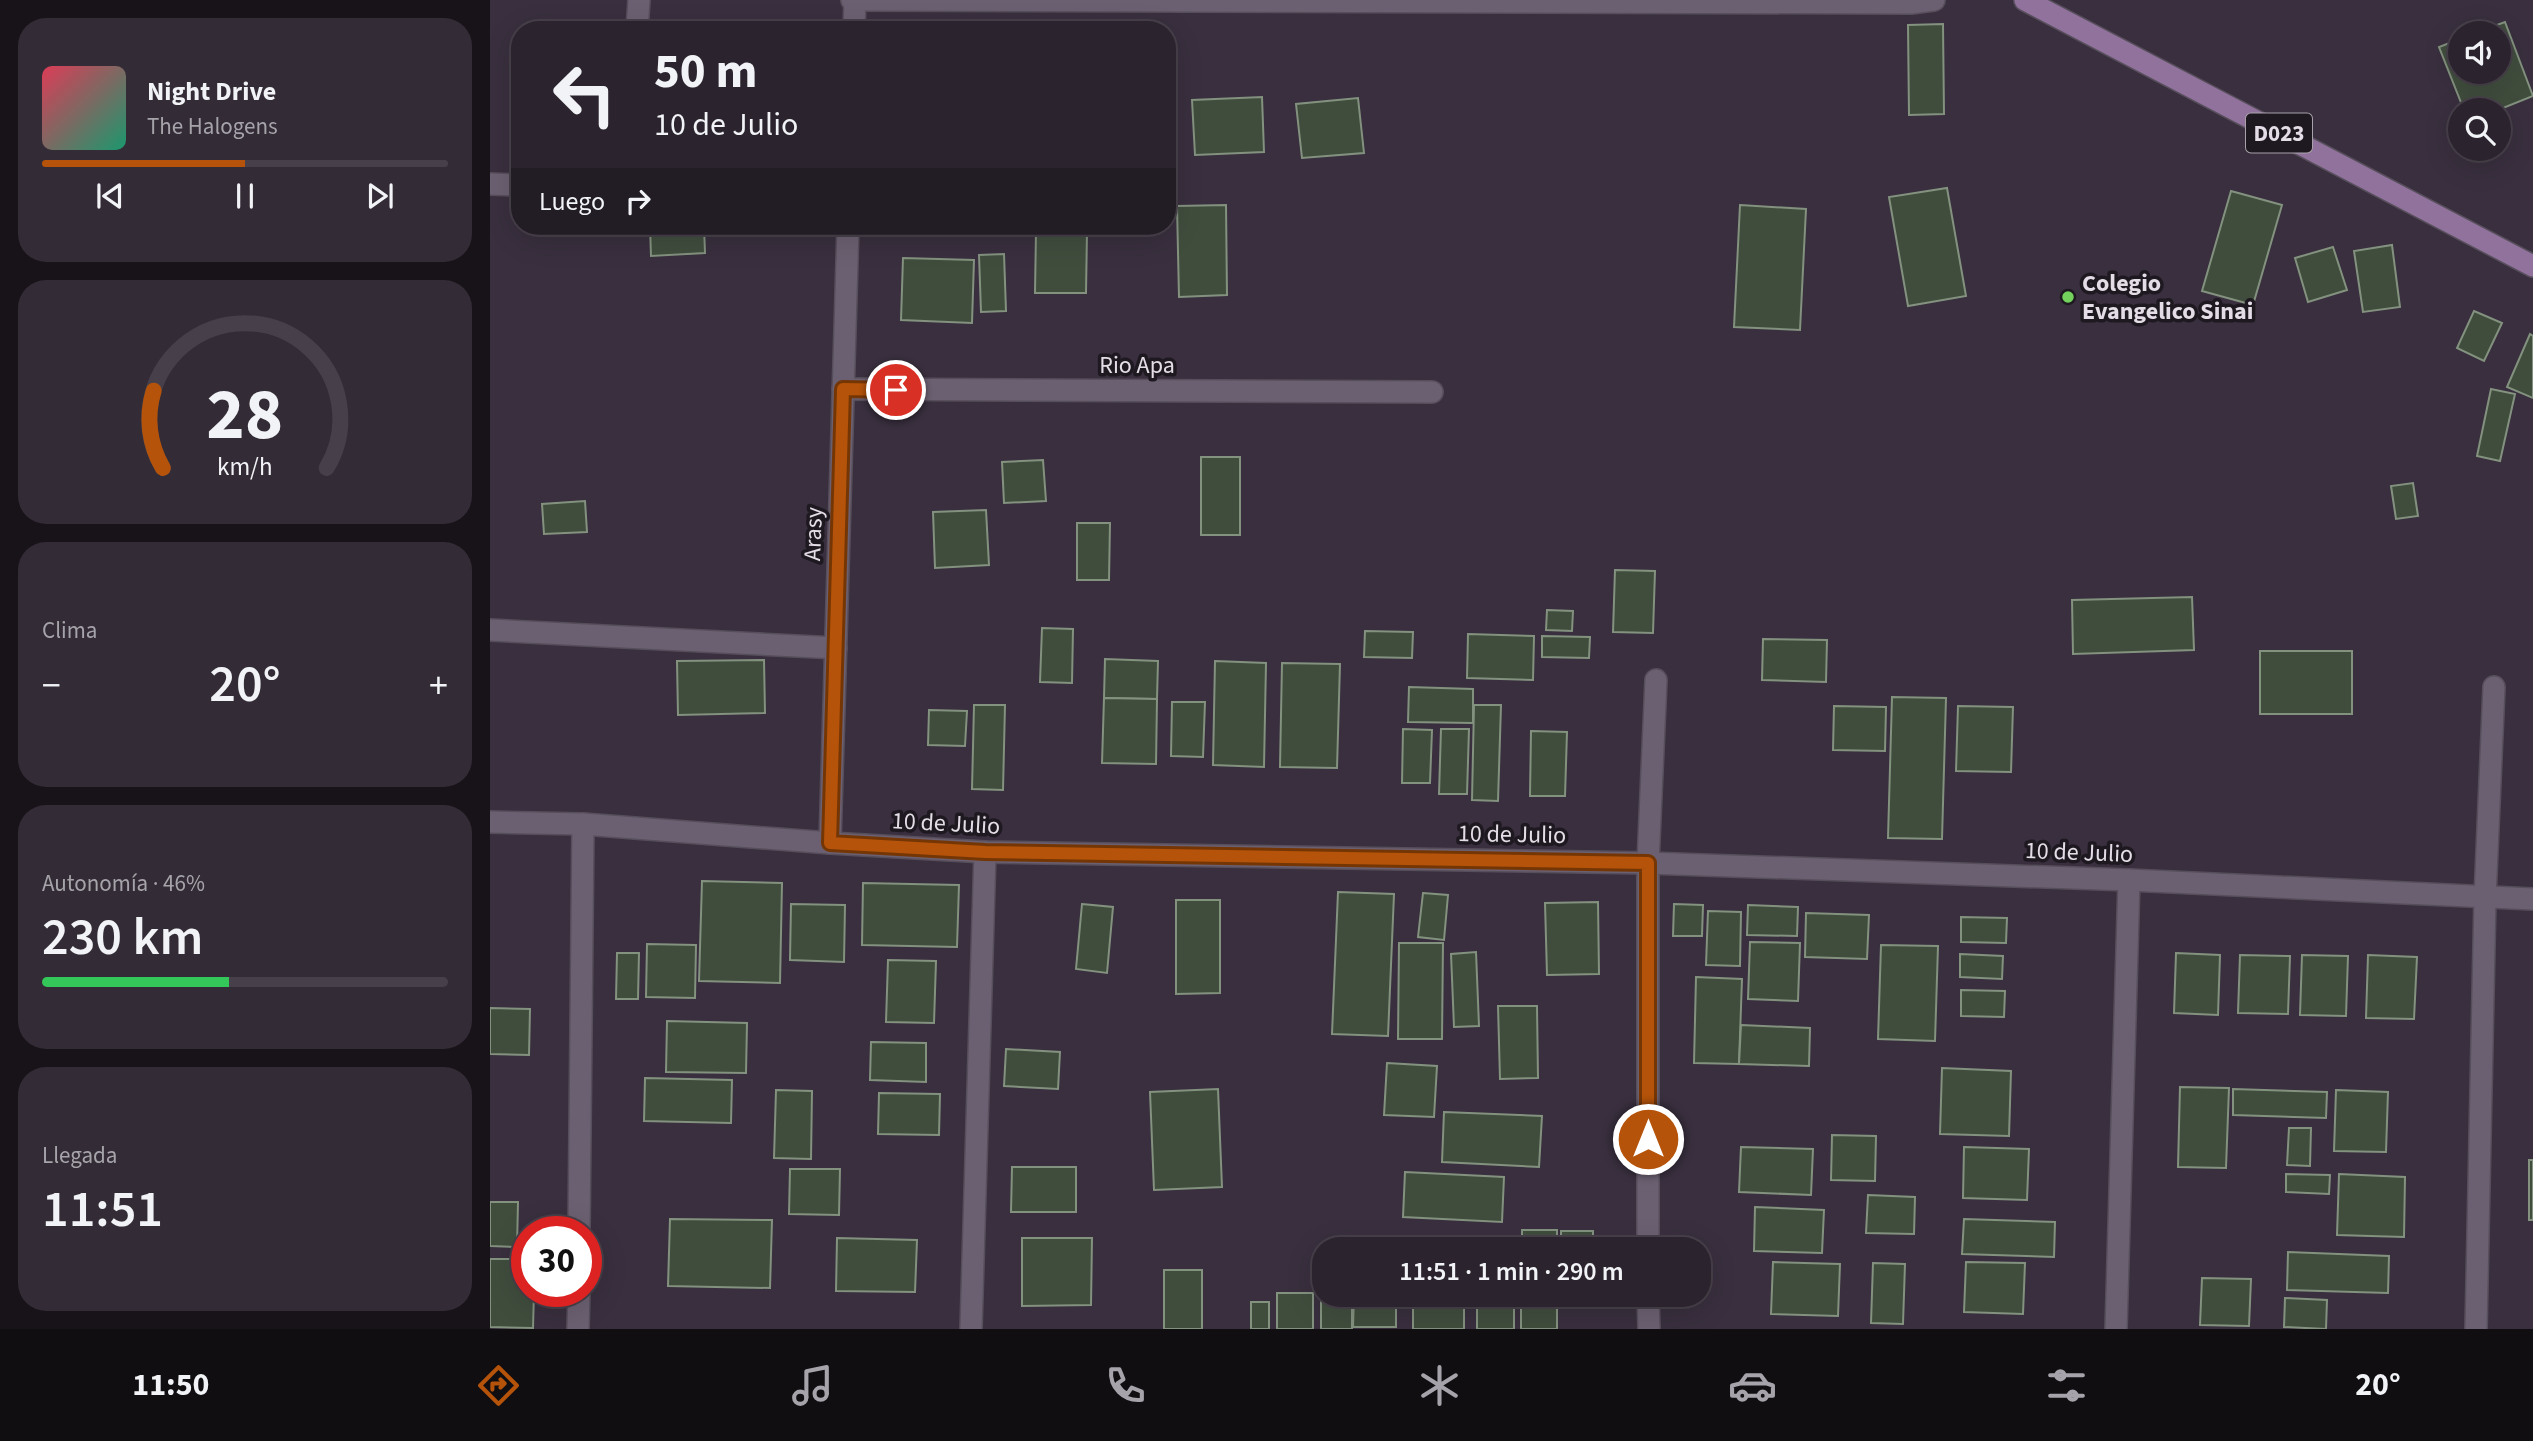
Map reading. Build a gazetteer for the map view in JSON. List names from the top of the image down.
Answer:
{
  "streets": {
    "main road": ["D023"],
    "street": ["Rio Apa", "Arasy", "10 de Julio"]
  },
  "crossings": [
    ["Rio Apa", "Arasy"],
    ["Arasy", "10 de Julio"]
  ],
  "places": ["Colegio Evangelico Sinai"],
  "page": {
    "turn": ["50 m", "10 de Julio"],
    "song": ["Night Drive", "The Halogens"],
    "then": "Luego",
    "tile": [
      "Clima",
      ["Autonomía · 46%", "230 km"],
      ["Llegada", "11:51"]
    ],
    "heat": ["−", "20°", "+"],
    "limit": "30",
    "trip": "11:51 · 1 min · 290 m",
    "tabs": ["11:50", "20°"],
    "gauge": ["28", "km/h"]
  }
}
